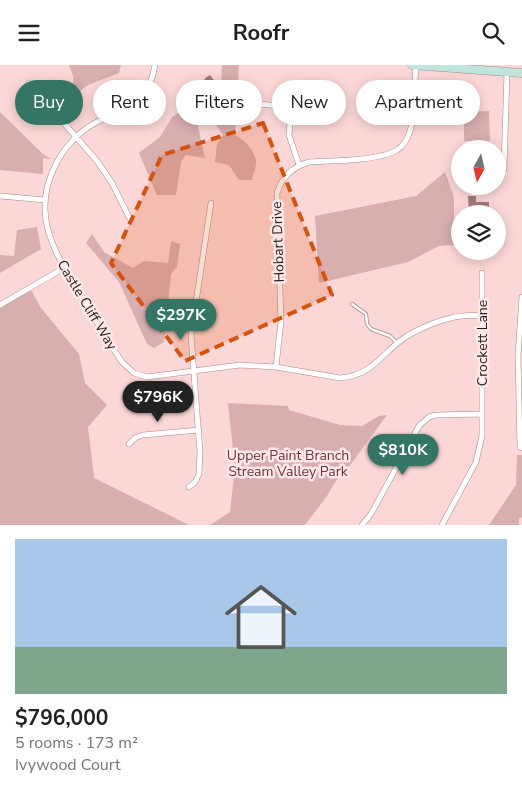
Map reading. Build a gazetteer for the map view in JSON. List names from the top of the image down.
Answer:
{
  "streets": {
    "street": ["Hobart Drive", "Castle Cliff Way", "Crockett Lane"]
  },
  "crossings": [
    ["Hobart Drive", "Castle Cliff Way"],
    ["Castle Cliff Way", "Crockett Lane"]
  ],
  "parks": ["Upper Paint Branch Stream Valley Park"],
  "north": "bottom",
  "page": {
    "header": "Roofr",
    "chip": [
      "Buy",
      "Rent",
      "Filters",
      "New",
      "Apartment"
    ],
    "price": ["$297K", "$796K", "$810K"],
    "list": [
      {
        "name": "$796,000",
        "note": "5 rooms · 173 m² · Ivywood Court"
      }
    ]
  }
}
